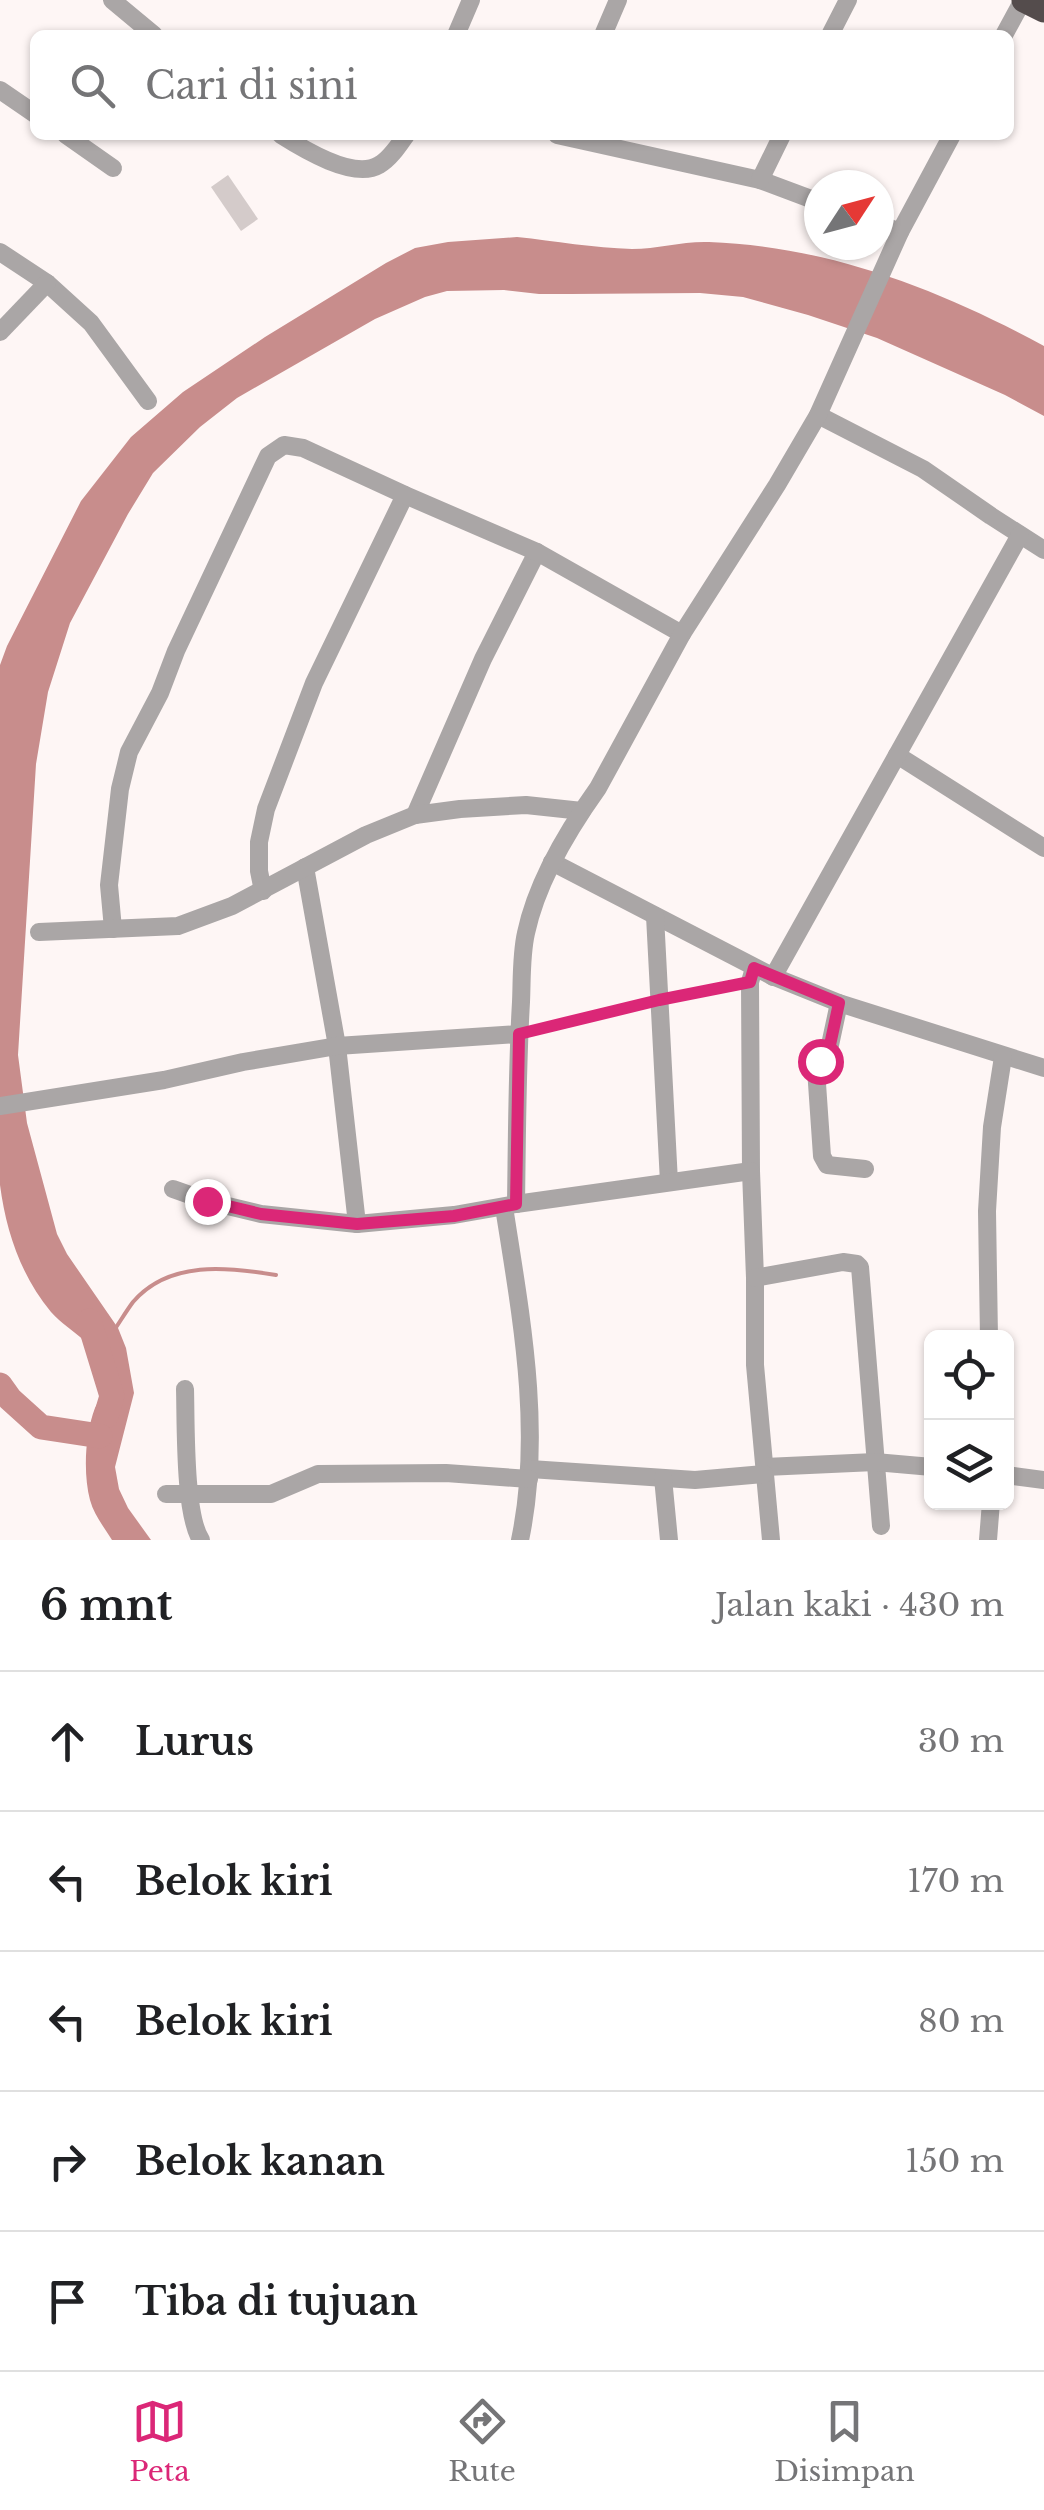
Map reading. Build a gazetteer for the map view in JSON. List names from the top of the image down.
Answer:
{
  "north": "top right",
  "page": {
    "search": "Cari di sini",
    "heading": ["6 mnt", "Jalan kaki · 430 m"],
    "list": [
      ["Lurus", "30 m"],
      ["Belok kiri", "170 m"],
      ["Belok kiri", "80 m"],
      ["Belok kanan", "150 m"],
      "Tiba di tujuan"
    ],
    "nav": ["Peta", "Rute", "Disimpan"]
  }
}
